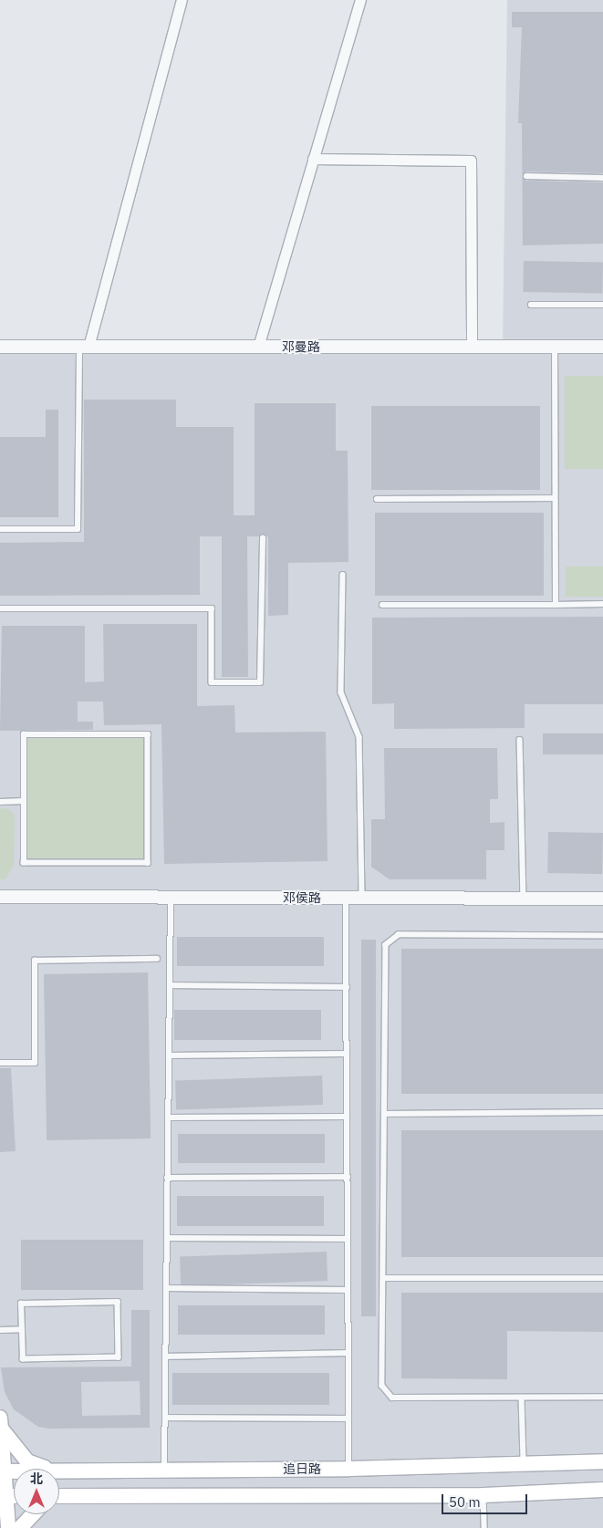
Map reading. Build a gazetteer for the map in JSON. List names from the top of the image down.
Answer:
{
  "streets": {
    "main road": ["追日路"],
    "street": ["邓曼路", "邓侯路"]
  },
  "scale_bar": "50 m",
  "north": "top"
}
